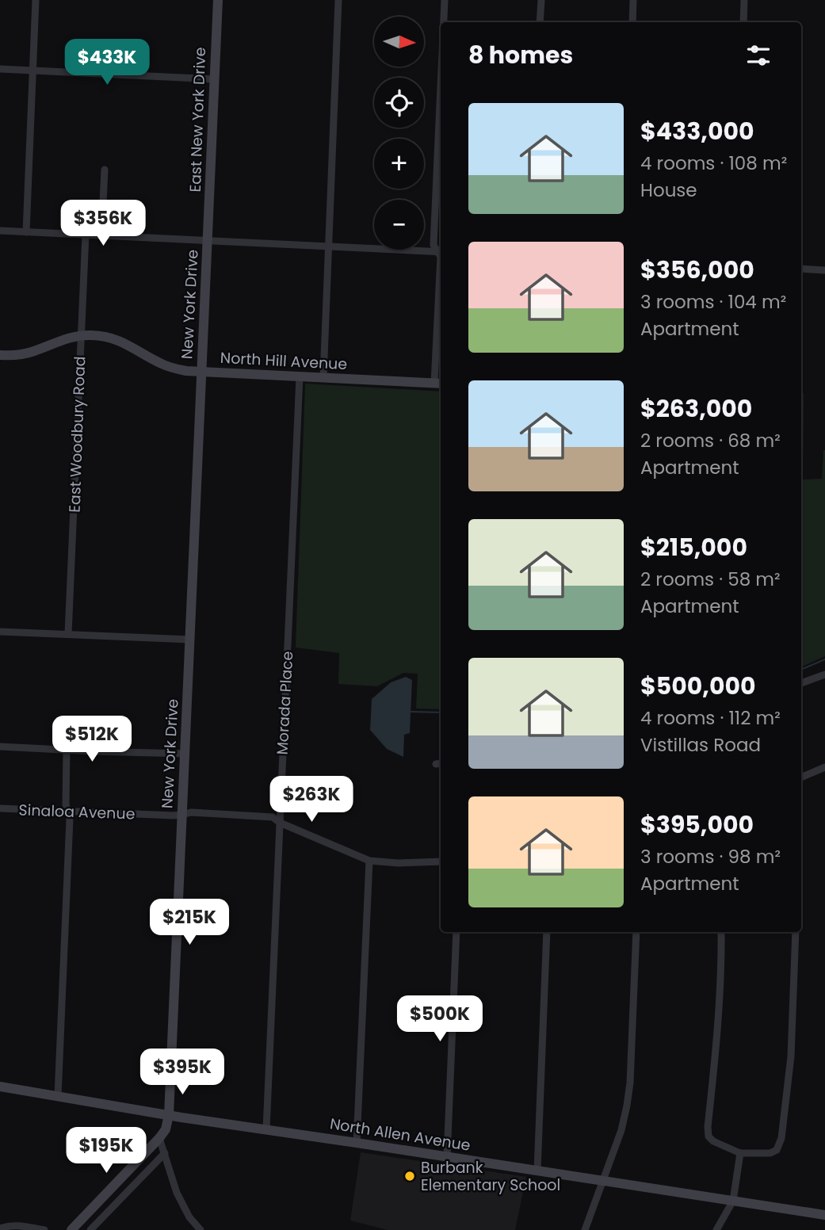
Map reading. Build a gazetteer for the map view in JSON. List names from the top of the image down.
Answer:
{
  "streets": {
    "street": [
      "East New York Drive",
      "New York Drive",
      "North Hill Avenue",
      "East Woodbury Road",
      "Morada Place",
      "Sinaloa Avenue",
      "North Allen Avenue"
    ]
  },
  "crossings": [
    ["East New York Drive", "New York Drive"],
    ["New York Drive", "North Hill Avenue"],
    ["New York Drive", "Sinaloa Avenue"],
    ["New York Drive", "North Allen Avenue"],
    ["North Hill Avenue", "East Woodbury Road"],
    ["North Hill Avenue", "Morada Place"],
    ["Morada Place", "Sinaloa Avenue"],
    ["Morada Place", "North Allen Avenue"]
  ],
  "places": ["Burbank Elementary School"],
  "north": "right",
  "page": {
    "map_buttons": ["+", "−"],
    "heading": "8 homes",
    "price": [
      "$433K",
      "$356K",
      "$512K",
      "$263K",
      "$215K",
      "$500K",
      "$395K",
      "$195K"
    ],
    "list": [
      {
        "name": "$433,000",
        "note": "4 rooms · 108 m² · House"
      },
      {
        "name": "$356,000",
        "note": "3 rooms · 104 m² · Apartment"
      },
      {
        "name": "$263,000",
        "note": "2 rooms · 68 m² · Apartment"
      },
      {
        "name": "$215,000",
        "note": "2 rooms · 58 m² · Apartment"
      },
      {
        "name": "$500,000",
        "note": "4 rooms · 112 m² · Vistillas Road"
      },
      {
        "name": "$395,000",
        "note": "3 rooms · 98 m² · Apartment"
      }
    ]
  }
}
